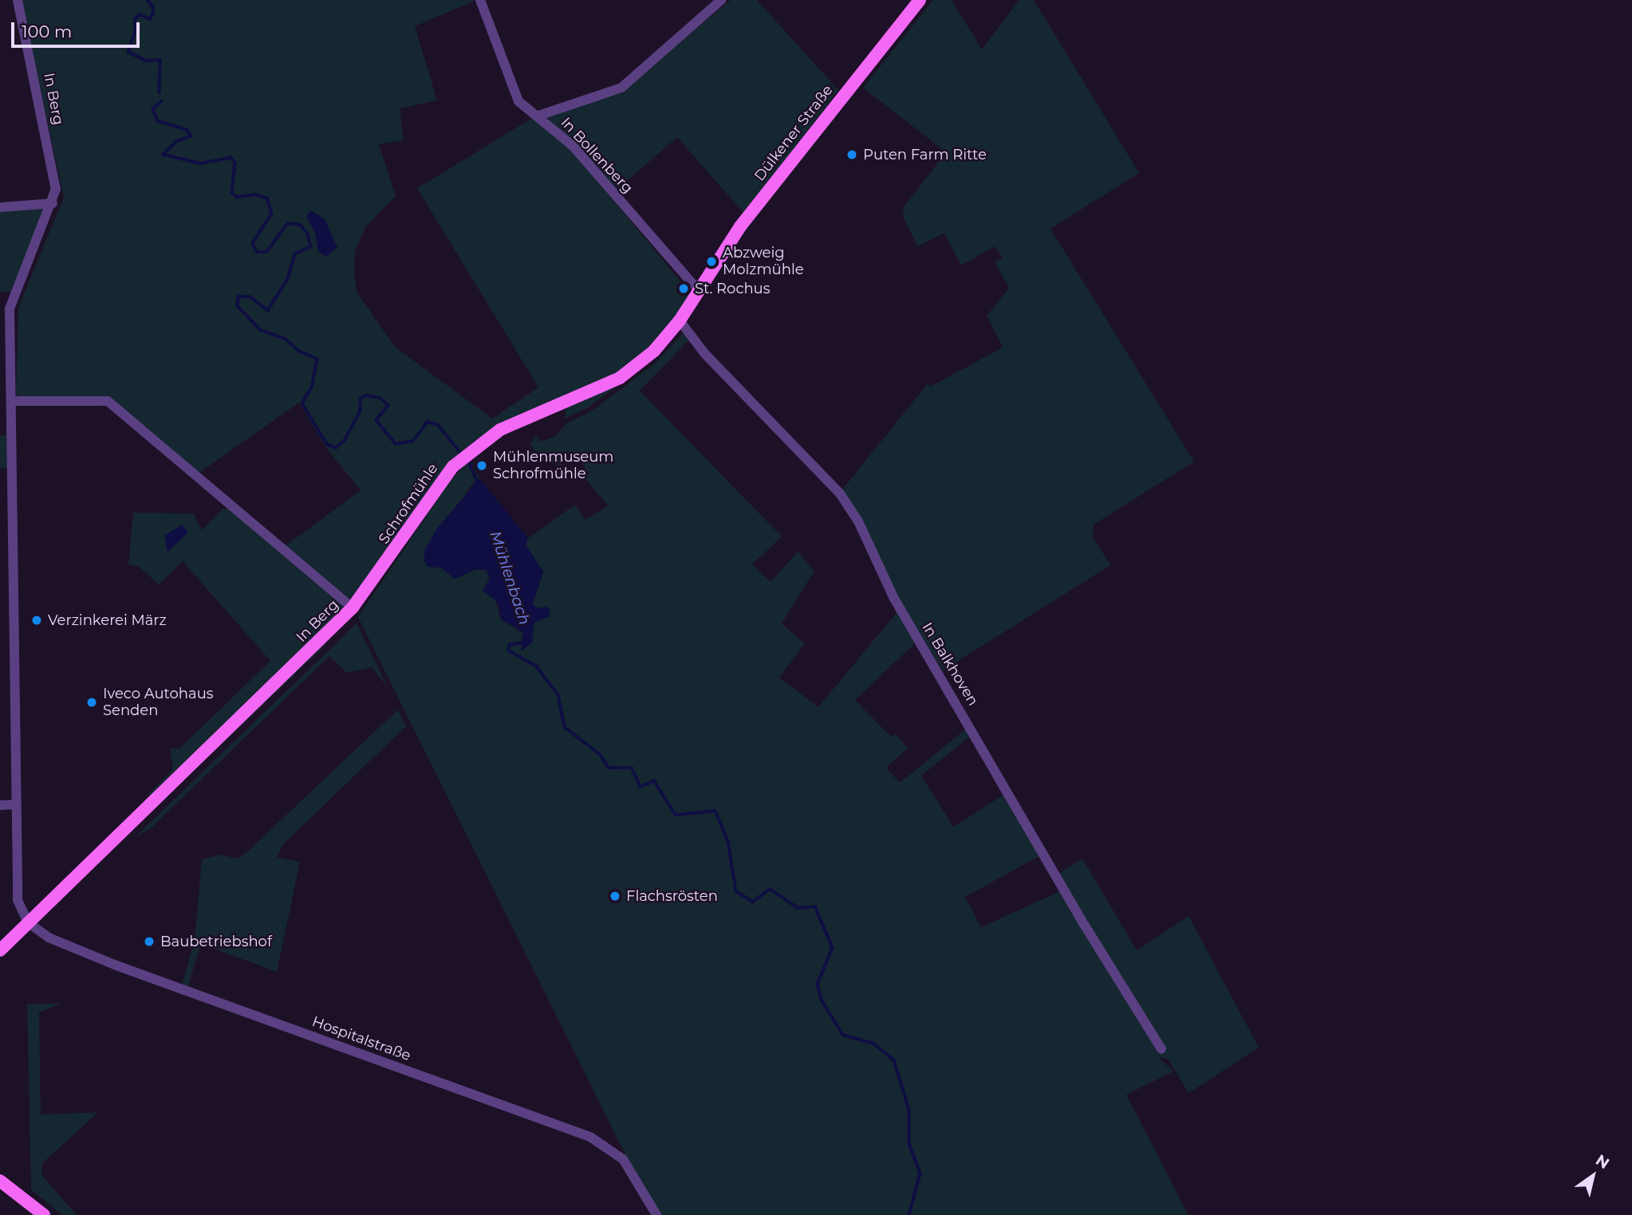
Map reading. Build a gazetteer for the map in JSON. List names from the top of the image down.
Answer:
{
  "streets": {
    "main road": ["In Berg", "Dülkener Straße", "Schrofmühle"],
    "street": ["In Bollenberg", "In Balkhoven", "Hospitalstraße"]
  },
  "crossings": [
    ["In Berg", "Schrofmühle"],
    ["In Berg", "Hospitalstraße"],
    ["Dülkener Straße", "In Bollenberg"],
    ["Dülkener Straße", "Schrofmühle"],
    ["Dülkener Straße", "In Balkhoven"],
    ["Schrofmühle", "In Balkhoven"]
  ],
  "water": ["Mühlenbach"],
  "places": [
    "Puten Farm Ritte",
    "Abzweig Molzmühle",
    "St. Rochus",
    "Mühlenmuseum Schrofmühle",
    "Verzinkerei März",
    "Iveco Autohaus Senden",
    "Flachsrösten",
    "Baubetriebshof"
  ],
  "scale_bar": "100 m",
  "north": "top right"
}
